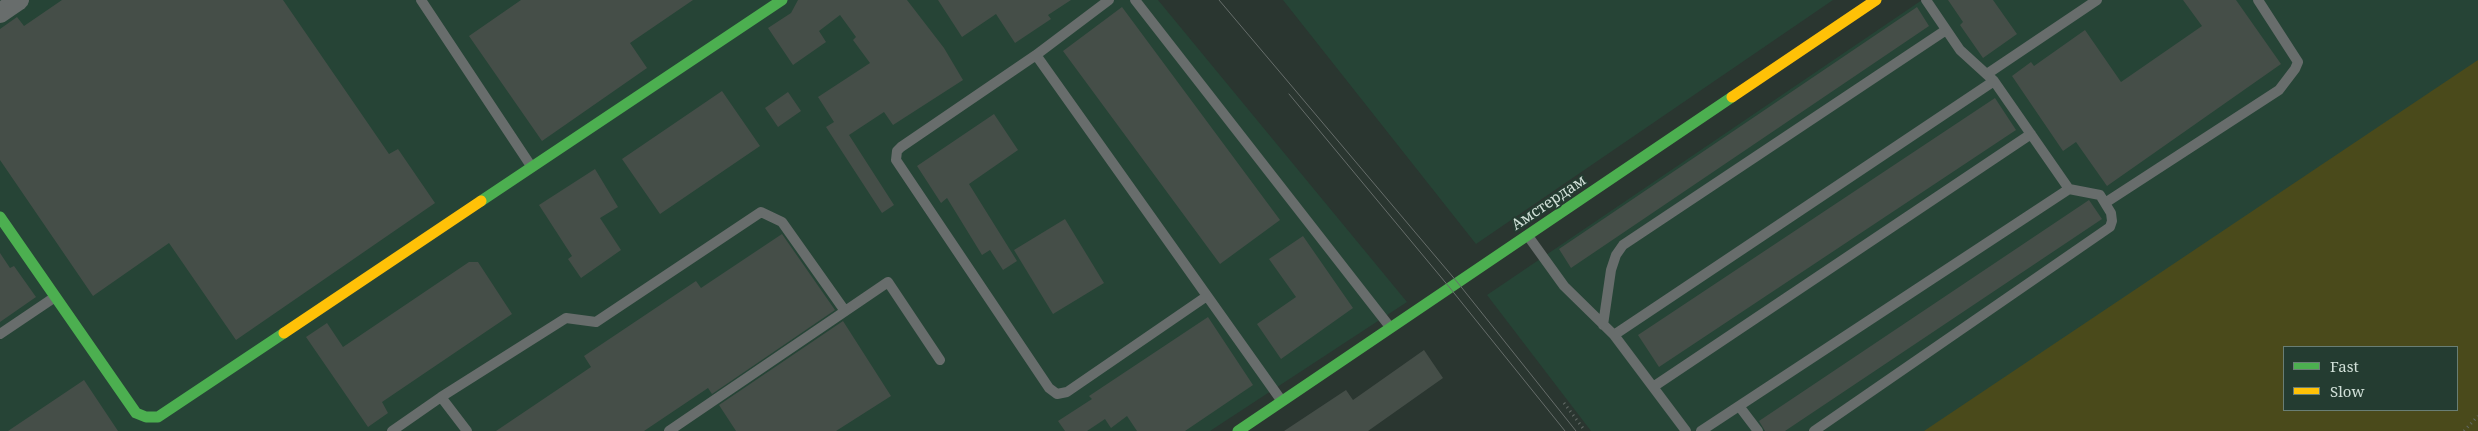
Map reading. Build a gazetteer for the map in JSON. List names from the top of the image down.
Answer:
{
  "streets": {
    "street": ["Амстердам"]
  },
  "legend": ["Fast", "Slow"]
}
